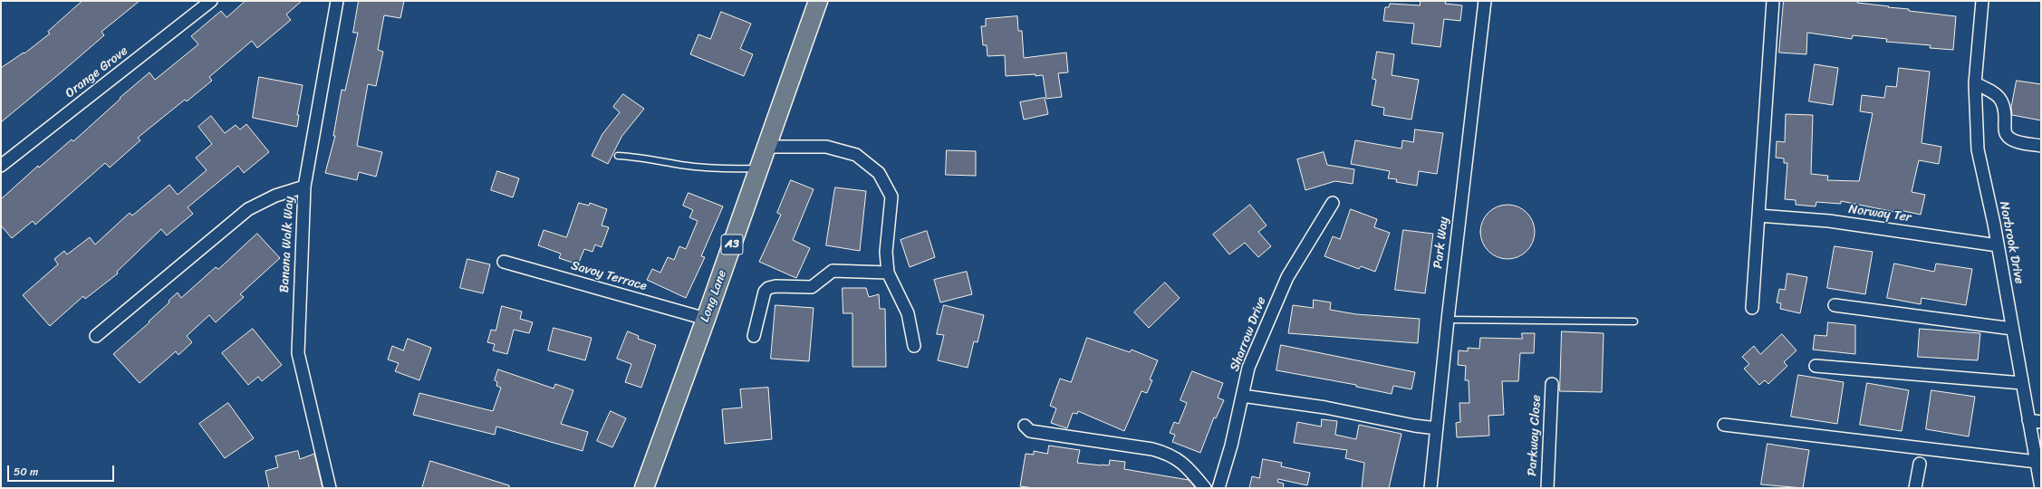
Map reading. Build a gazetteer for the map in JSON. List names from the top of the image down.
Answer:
{
  "streets": {
    "main road": ["A3", "Long Lane"],
    "street": [
      "Orange Grove",
      "Norway Ter",
      "Park Way",
      "Norbrook Drive",
      "Banana Walk Way",
      "Savoy Terrace",
      "Sharrow Drive",
      "Parkway Close"
    ]
  },
  "crossings": [
    ["Norway Ter", "Norbrook Drive"],
    ["Savoy Terrace", "Long Lane"]
  ],
  "scale_bar": "50 m"
}
